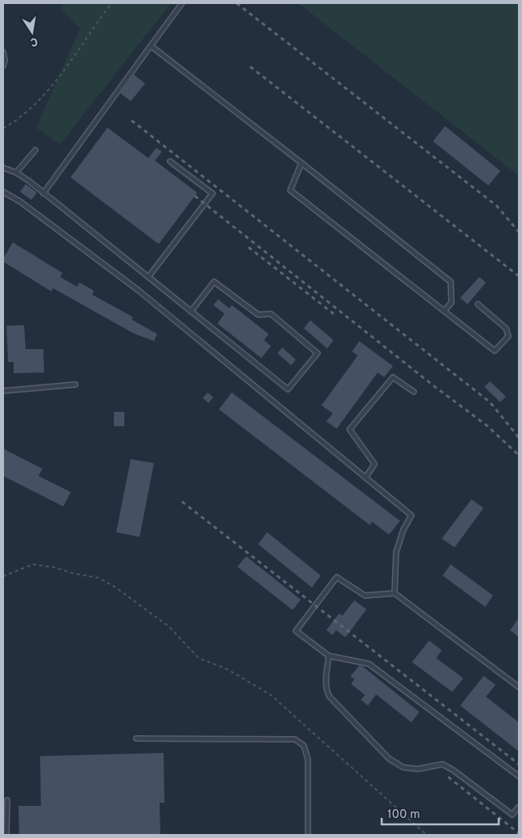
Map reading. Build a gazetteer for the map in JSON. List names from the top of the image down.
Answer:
{
  "scale_bar": "100 m",
  "north": "bottom"
}
